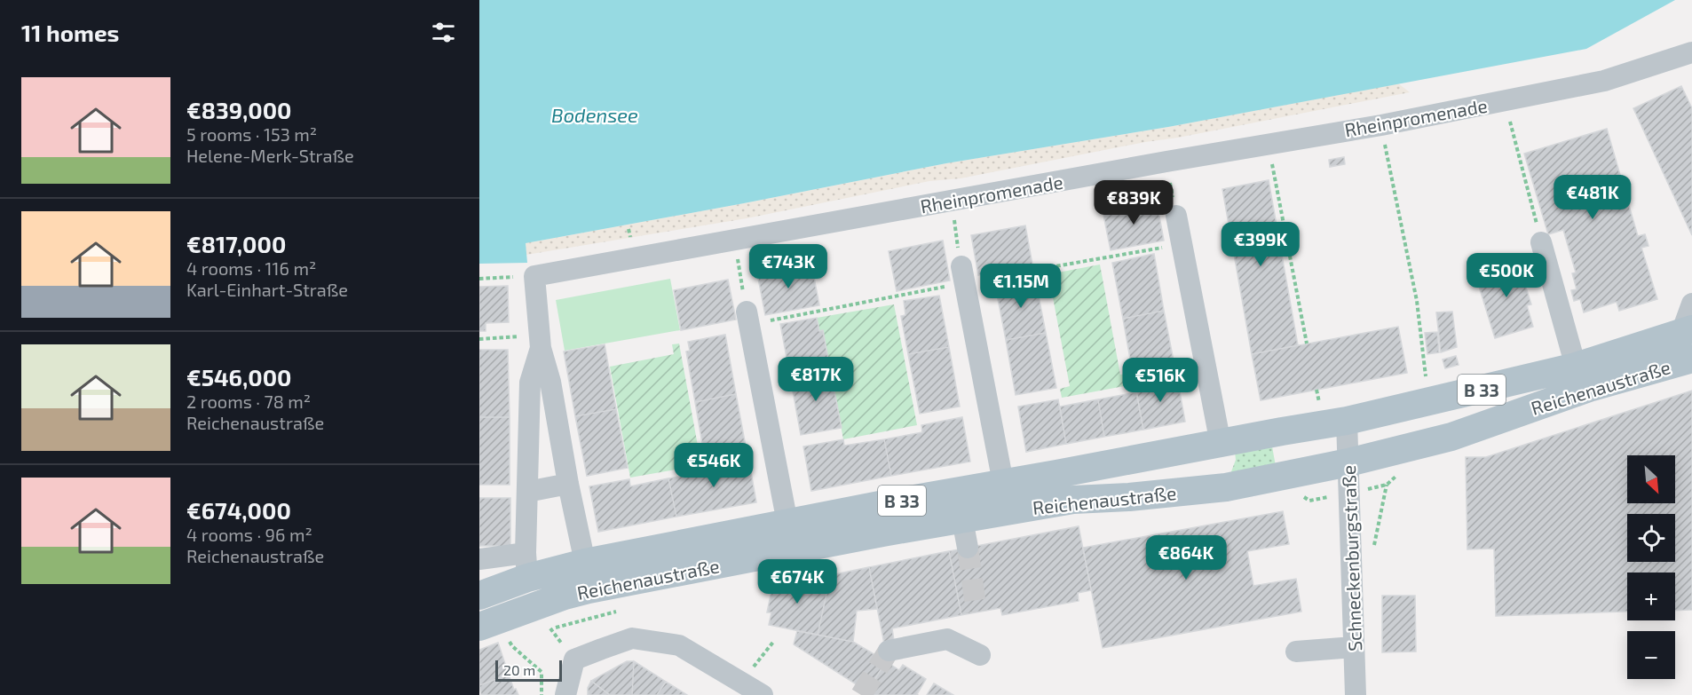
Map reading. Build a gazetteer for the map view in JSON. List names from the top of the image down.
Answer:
{
  "streets": {
    "main road": ["Reichenaustraße", "B 33"],
    "street": ["Rheinpromenade", "Schneckenburgstraße"]
  },
  "crossings": [
    ["Reichenaustraße", "Schneckenburgstraße"]
  ],
  "water": ["Bodensee"],
  "scale_bar": "20 m",
  "north": "bottom right",
  "page": {
    "heading": "11 homes",
    "list": [
      {
        "name": "€839,000",
        "note": "5 rooms · 153 m² · Helene-Merk-Straße"
      },
      {
        "name": "€817,000",
        "note": "4 rooms · 116 m² · Karl-Einhart-Straße"
      },
      {
        "name": "€546,000",
        "note": "2 rooms · 78 m² · Reichenaustraße"
      },
      {
        "name": "€674,000",
        "note": "4 rooms · 96 m² · Reichenaustraße"
      }
    ],
    "price": [
      "€481K",
      "€839K",
      "€399K",
      "€743K",
      "€500K",
      "€1.15M",
      "€817K",
      "€516K",
      "€546K",
      "€864K",
      "€674K"
    ],
    "map_buttons": ["+", "−"],
    "scale": "20 m"
  }
}
